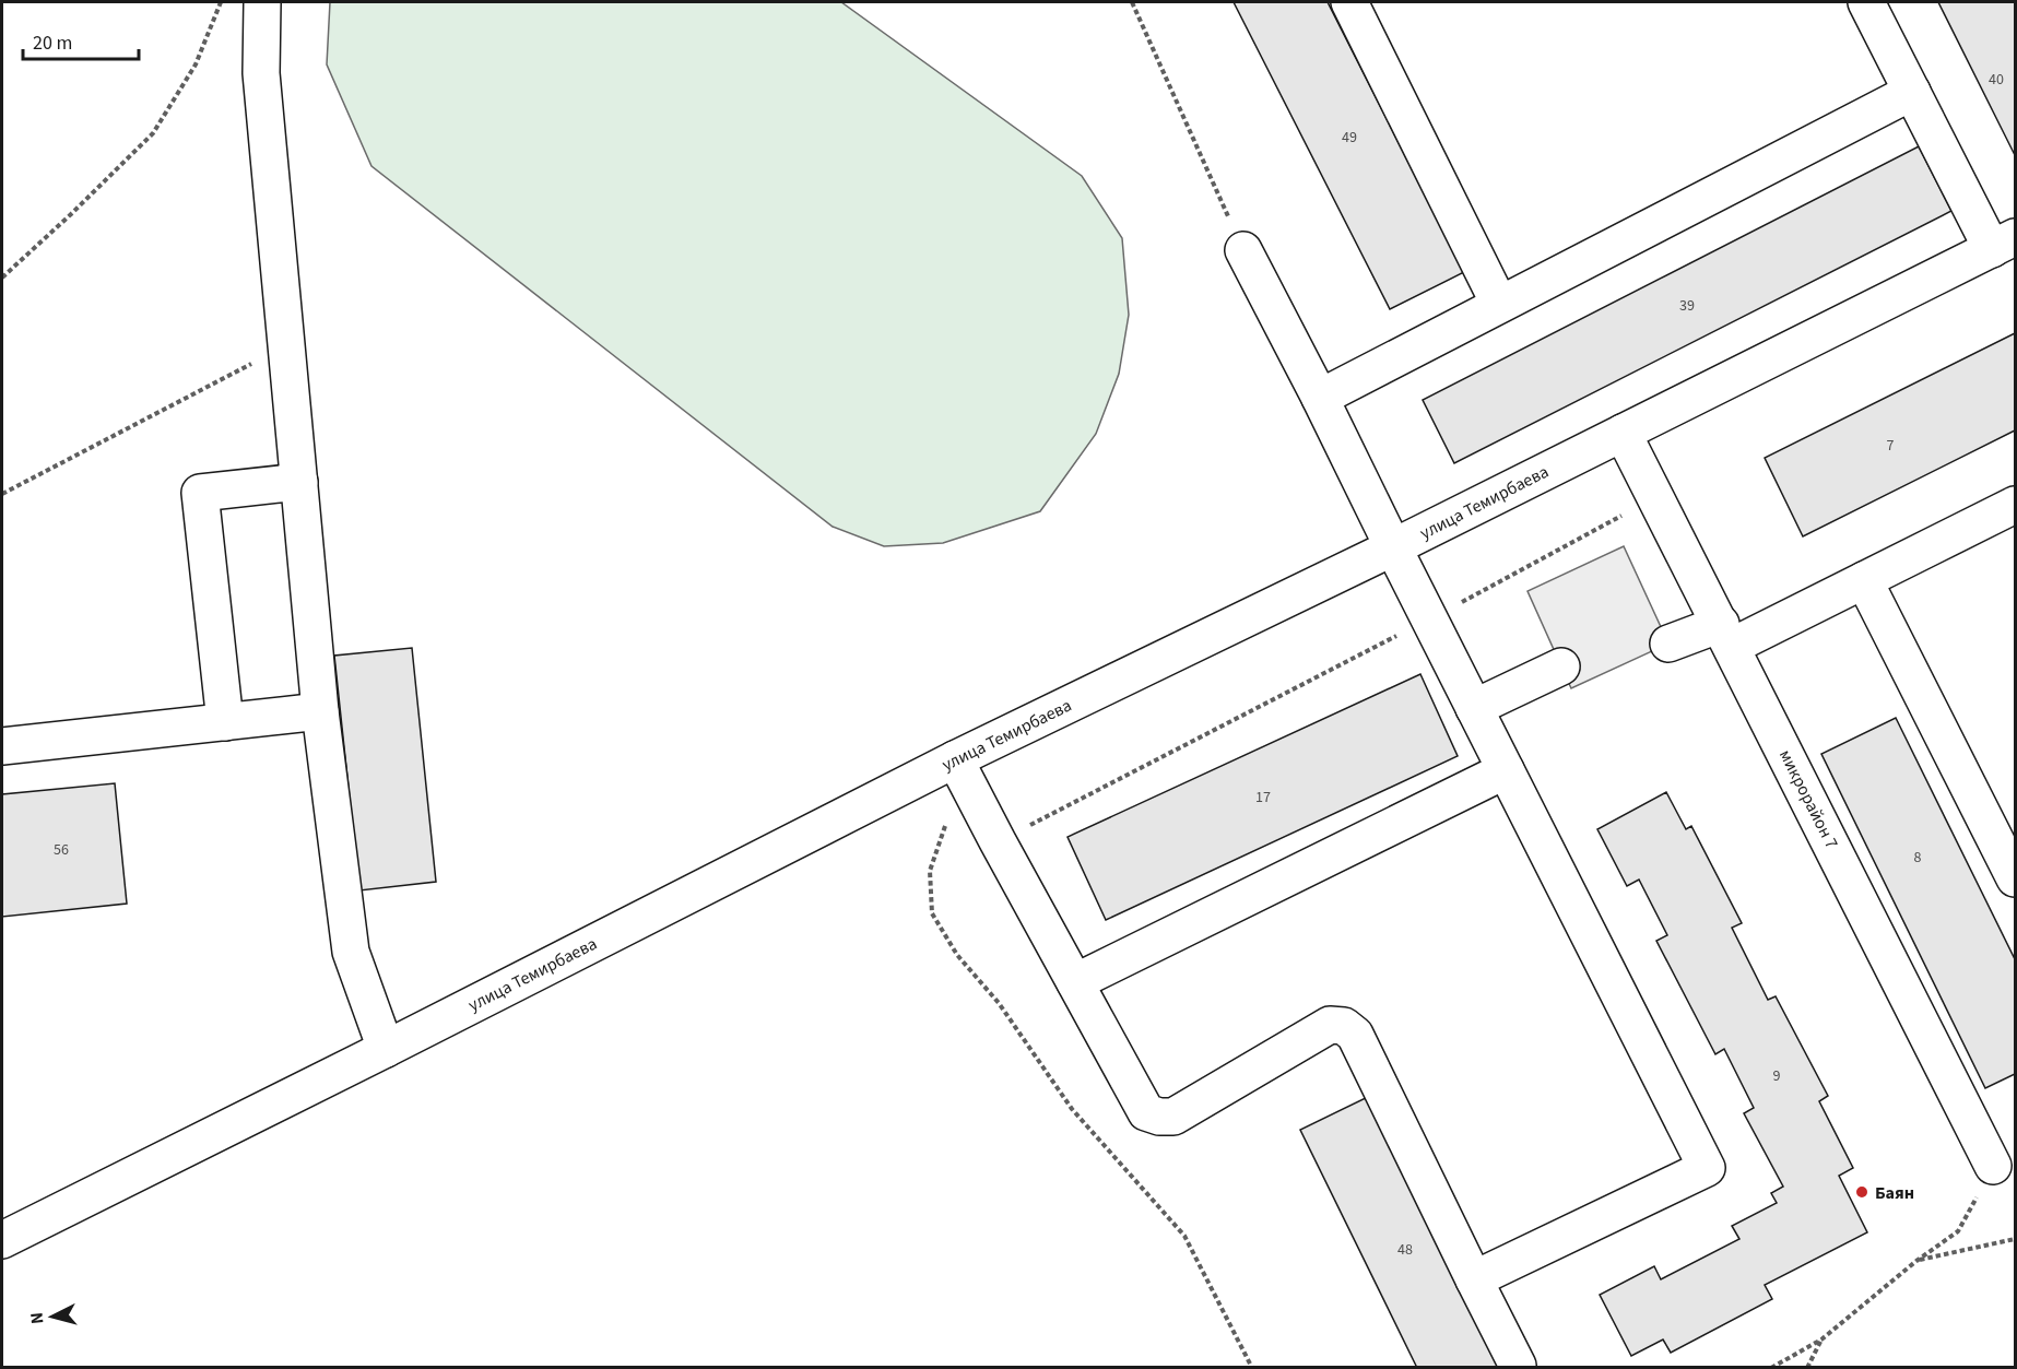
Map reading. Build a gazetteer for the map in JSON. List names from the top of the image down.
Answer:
{
  "streets": {
    "street": ["улица Темирбаева", "микрорайон 7"]
  },
  "crossings": [
    ["улица Темирбаева", "микрорайон 7"]
  ],
  "places": ["Баян"],
  "house_numbers": [
    "40",
    "49",
    "39",
    "7",
    "17",
    "56",
    "8",
    "9",
    "48"
  ],
  "scale_bar": "20 m",
  "north": "left"
}
